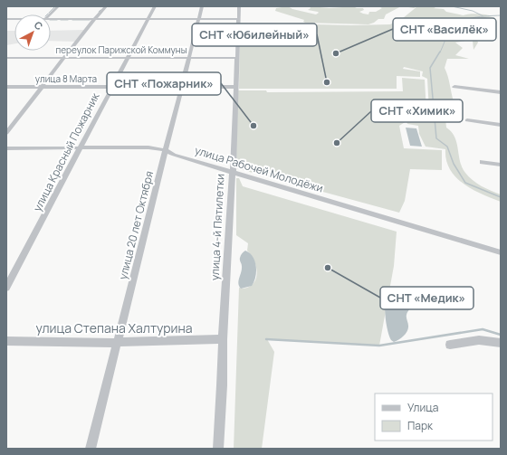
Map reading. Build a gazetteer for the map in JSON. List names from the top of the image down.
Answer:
{
  "streets": {
    "street": [
      "переулок Парижской Коммуны",
      "улица 8 Марта",
      "улица Красный Пожарник",
      "улица Рабочей Молодёжи",
      "улица 20 лет Октября",
      "улица 4-й Пятилетки",
      "улица Степана Халтурина"
    ]
  },
  "crossings": [
    ["переулок Парижской Коммуны", "улица Красный Пожарник"],
    ["переулок Парижской Коммуны", "улица 20 лет Октября"],
    ["переулок Парижской Коммуны", "улица 4-й Пятилетки"],
    ["улица 8 Марта", "улица Красный Пожарник"],
    ["улица 8 Марта", "улица 20 лет Октября"],
    ["улица 8 Марта", "улица 4-й Пятилетки"],
    ["улица Красный Пожарник", "улица Рабочей Молодёжи"],
    ["улица Рабочей Молодёжи", "улица 20 лет Октября"],
    ["улица Рабочей Молодёжи", "улица 4-й Пятилетки"],
    ["улица 20 лет Октября", "улица Степана Халтурина"],
    ["улица 4-й Пятилетки", "улица Степана Халтурина"]
  ],
  "places": [
    "СНТ «Василёк»",
    "СНТ «Юбилейный»",
    "СНТ «Пожарник»",
    "СНТ «Химик»",
    "СНТ «Медик»"
  ],
  "legend": ["Улица", "Парк"],
  "north": "top right"
}
